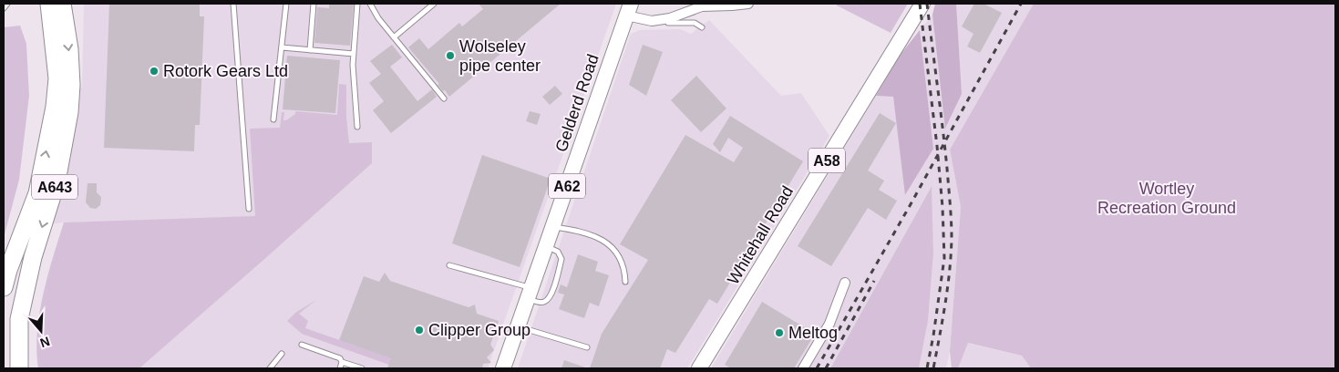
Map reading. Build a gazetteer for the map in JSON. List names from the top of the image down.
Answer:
{
  "streets": {
    "highway": ["A643"],
    "main road": [
      "Gelderd Road",
      "A58",
      "A62",
      "Whitehall Road"
    ]
  },
  "parks": ["Wortley Recreation Ground"],
  "places": [
    "Wolseley pipe center",
    "Rotork Gears Ltd",
    "Clipper Group",
    "Meltog"
  ],
  "north": "bottom"
}
